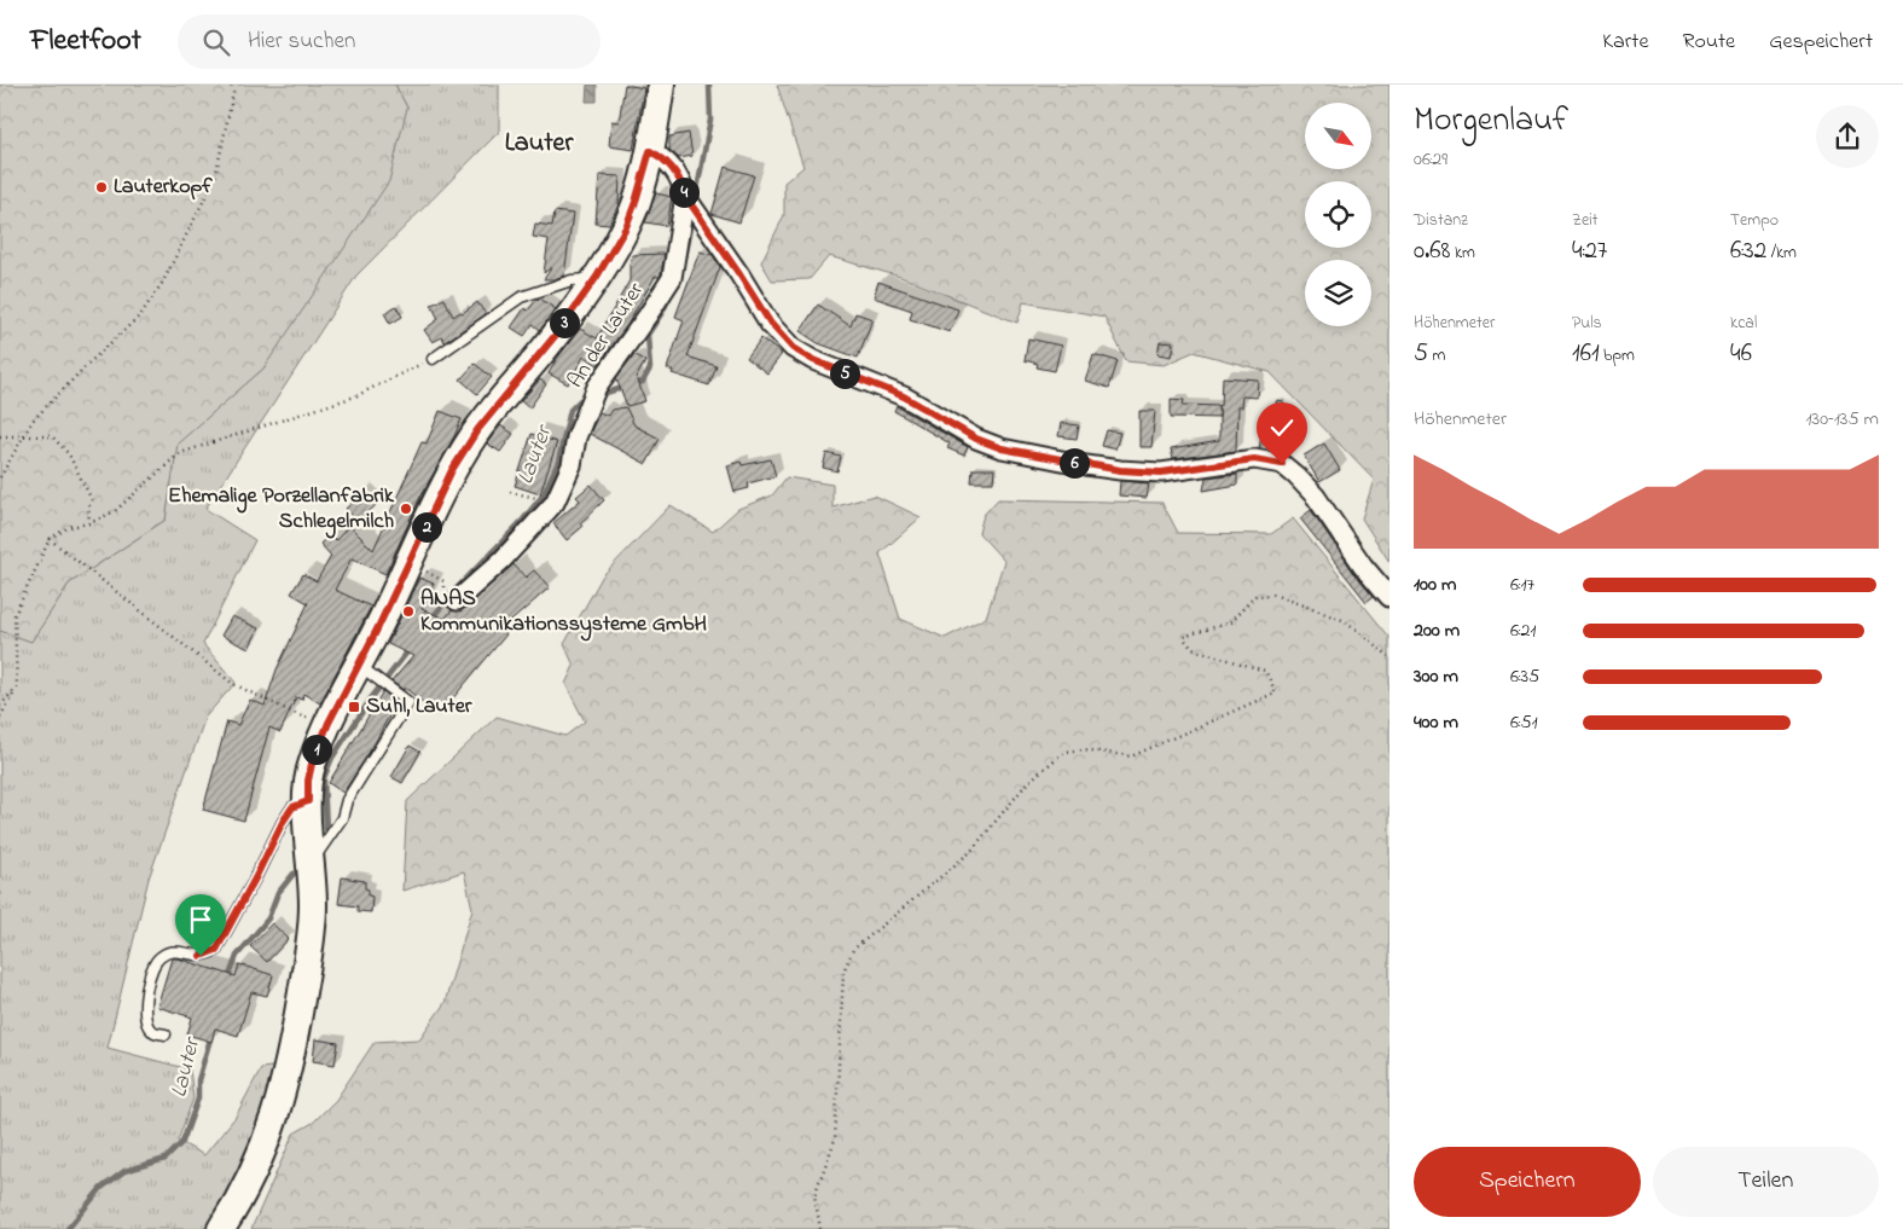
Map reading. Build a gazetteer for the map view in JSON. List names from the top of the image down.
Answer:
{
  "streets": {
    "street": ["An der Lauter"]
  },
  "districts": ["Lauter"],
  "water": ["Lauter"],
  "places": {
    "other": ["Lauterkopf", "Ehemalige Porzellanfabrik Schlegelmilch", "ANAS Kommunikationssysteme GmbH"],
    "transit": ["Suhl, Lauter"]
  },
  "north": "bottom right",
  "page": {
    "header": "Fleetfoot",
    "search": "Hier suchen",
    "nav": ["Karte", "Route", "Gespeichert"],
    "heading": ["Morgenlauf", "06:29"],
    "pins": [
      "4",
      "3",
      "5",
      "6",
      "2",
      "1"
    ],
    "stats": [
      ["Distanz", "0.68 km"],
      ["Zeit", "4:27"],
      ["Tempo", "6:32 /km"],
      ["Höhenmeter", "5 m"],
      ["Puls", "161 bpm"],
      ["kcal", "46"]
    ],
    "chart": ["Höhenmeter", "130–135 m"],
    "list": [
      {
        "name": "100 m",
        "note": "6:17"
      },
      {
        "name": "200 m",
        "note": "6:21"
      },
      {
        "name": "300 m",
        "note": "6:35"
      },
      {
        "name": "400 m",
        "note": "6:51"
      }
    ],
    "buttons": ["Speichern", "Teilen"]
  }
}
